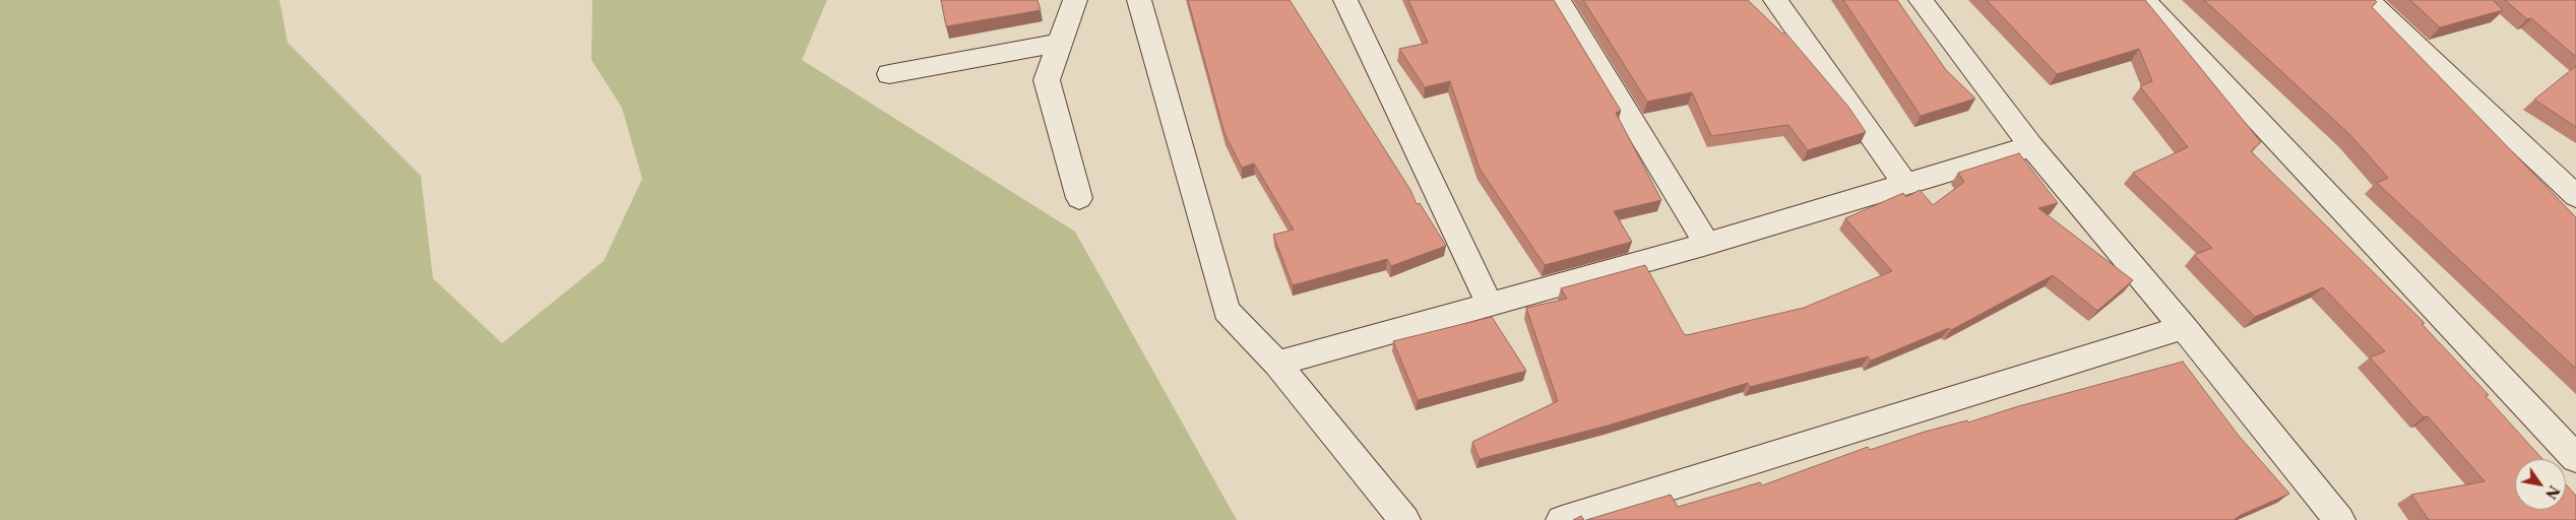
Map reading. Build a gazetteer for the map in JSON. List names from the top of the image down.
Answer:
{
  "north": "bottom right"
}
